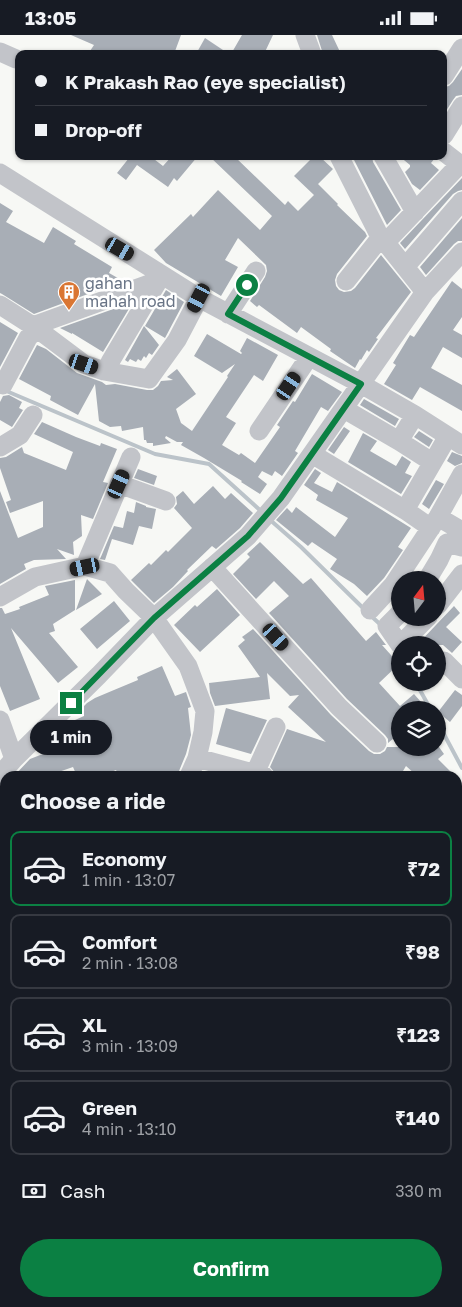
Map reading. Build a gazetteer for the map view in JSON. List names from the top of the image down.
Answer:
{
  "places": {
    "building": ["gahan mahah road"]
  },
  "north": "top",
  "page": {
    "status": "13:05",
    "banner": ["K Prakash Rao (eye specialist)", "Drop-off"],
    "bubble": "1 min",
    "heading": "Choose a ride",
    "list": [
      {
        "name": "Economy",
        "note": "1 min · 13:07",
        "value": "₹72"
      },
      {
        "name": "Comfort",
        "note": "2 min · 13:08",
        "value": "₹98"
      },
      {
        "name": "XL",
        "note": "3 min · 13:09",
        "value": "₹123"
      },
      {
        "name": "Green",
        "note": "4 min · 13:10",
        "value": "₹140"
      }
    ],
    "pay": ["Cash", "330 m"],
    "buttons": "Confirm"
  }
}
